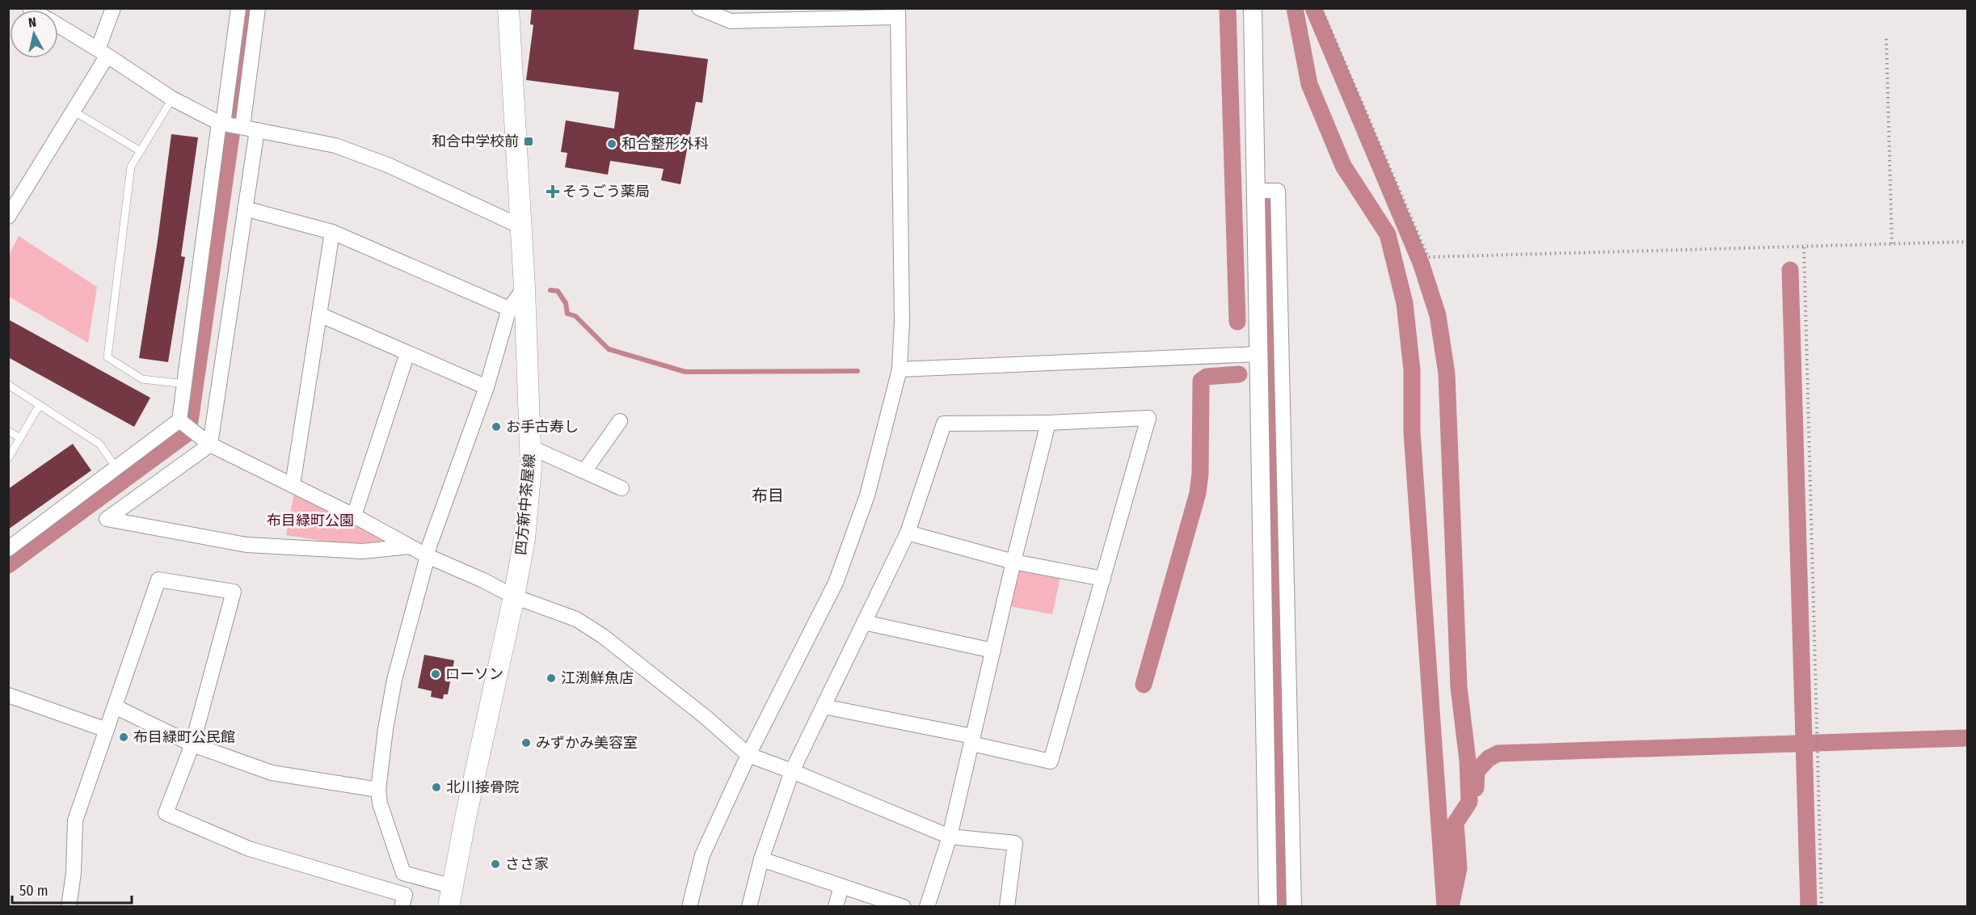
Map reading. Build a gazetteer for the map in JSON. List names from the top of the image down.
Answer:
{
  "streets": {
    "main road": ["四方新中茶屋線"]
  },
  "districts": ["布目"],
  "parks": ["布目緑町公園"],
  "places": {
    "transit": ["和合中学校前"],
    "other": [
      "和合整形外科",
      "お手古寿し",
      "ローソン",
      "江渕鮮魚店",
      "布目緑町公民館",
      "みずかみ美容室",
      "北川接骨院",
      "ささ家"
    ],
    "health": ["そうごう薬局"]
  },
  "scale_bar": "50 m",
  "north": "top"
}
